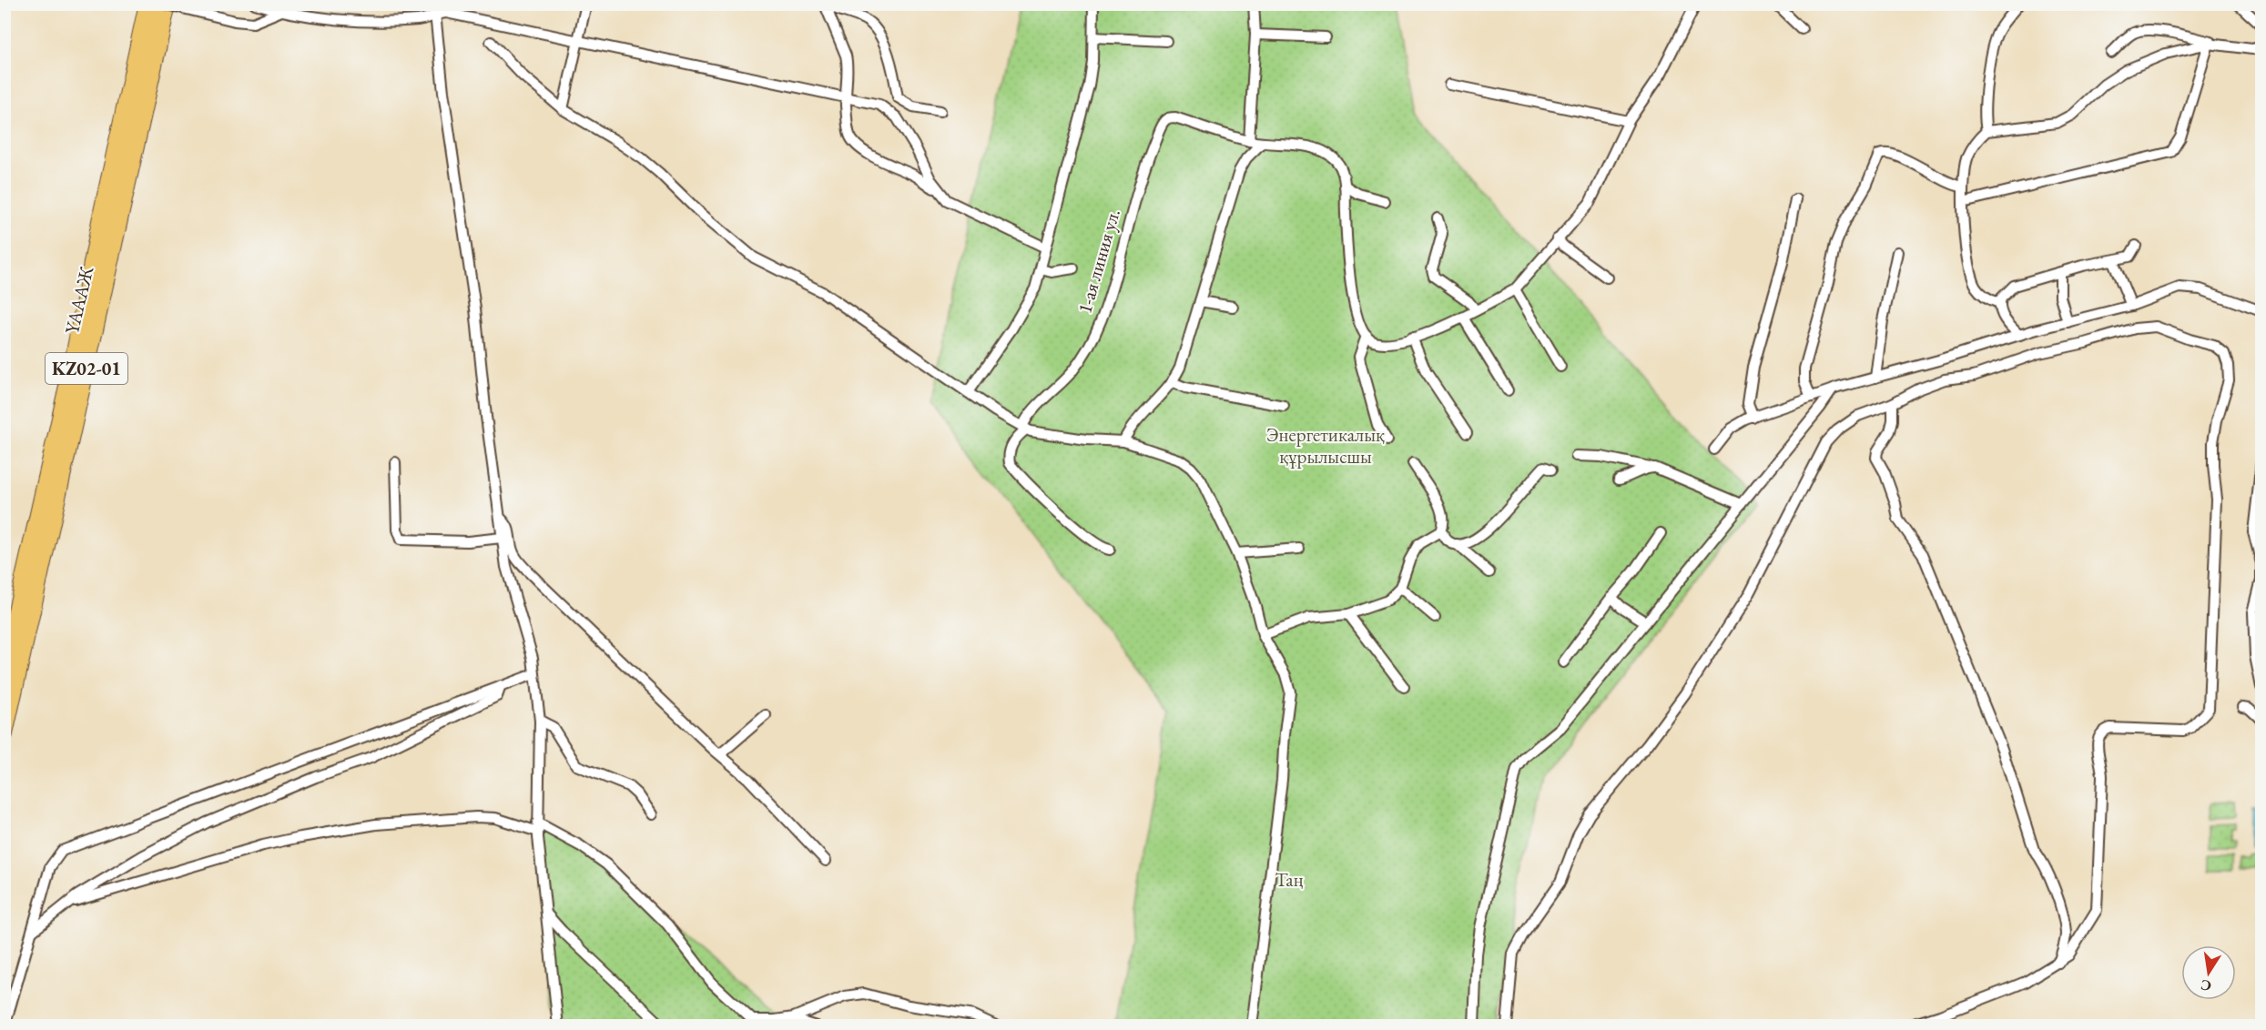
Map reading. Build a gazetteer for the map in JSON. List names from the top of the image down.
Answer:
{
  "streets": {
    "highway": ["ҮАААЖ", "KZ02-01"],
    "street": ["1-ая линия ул."]
  },
  "parks": ["Энергетикалық құрылысшы", "Таң"],
  "north": "bottom"
}
